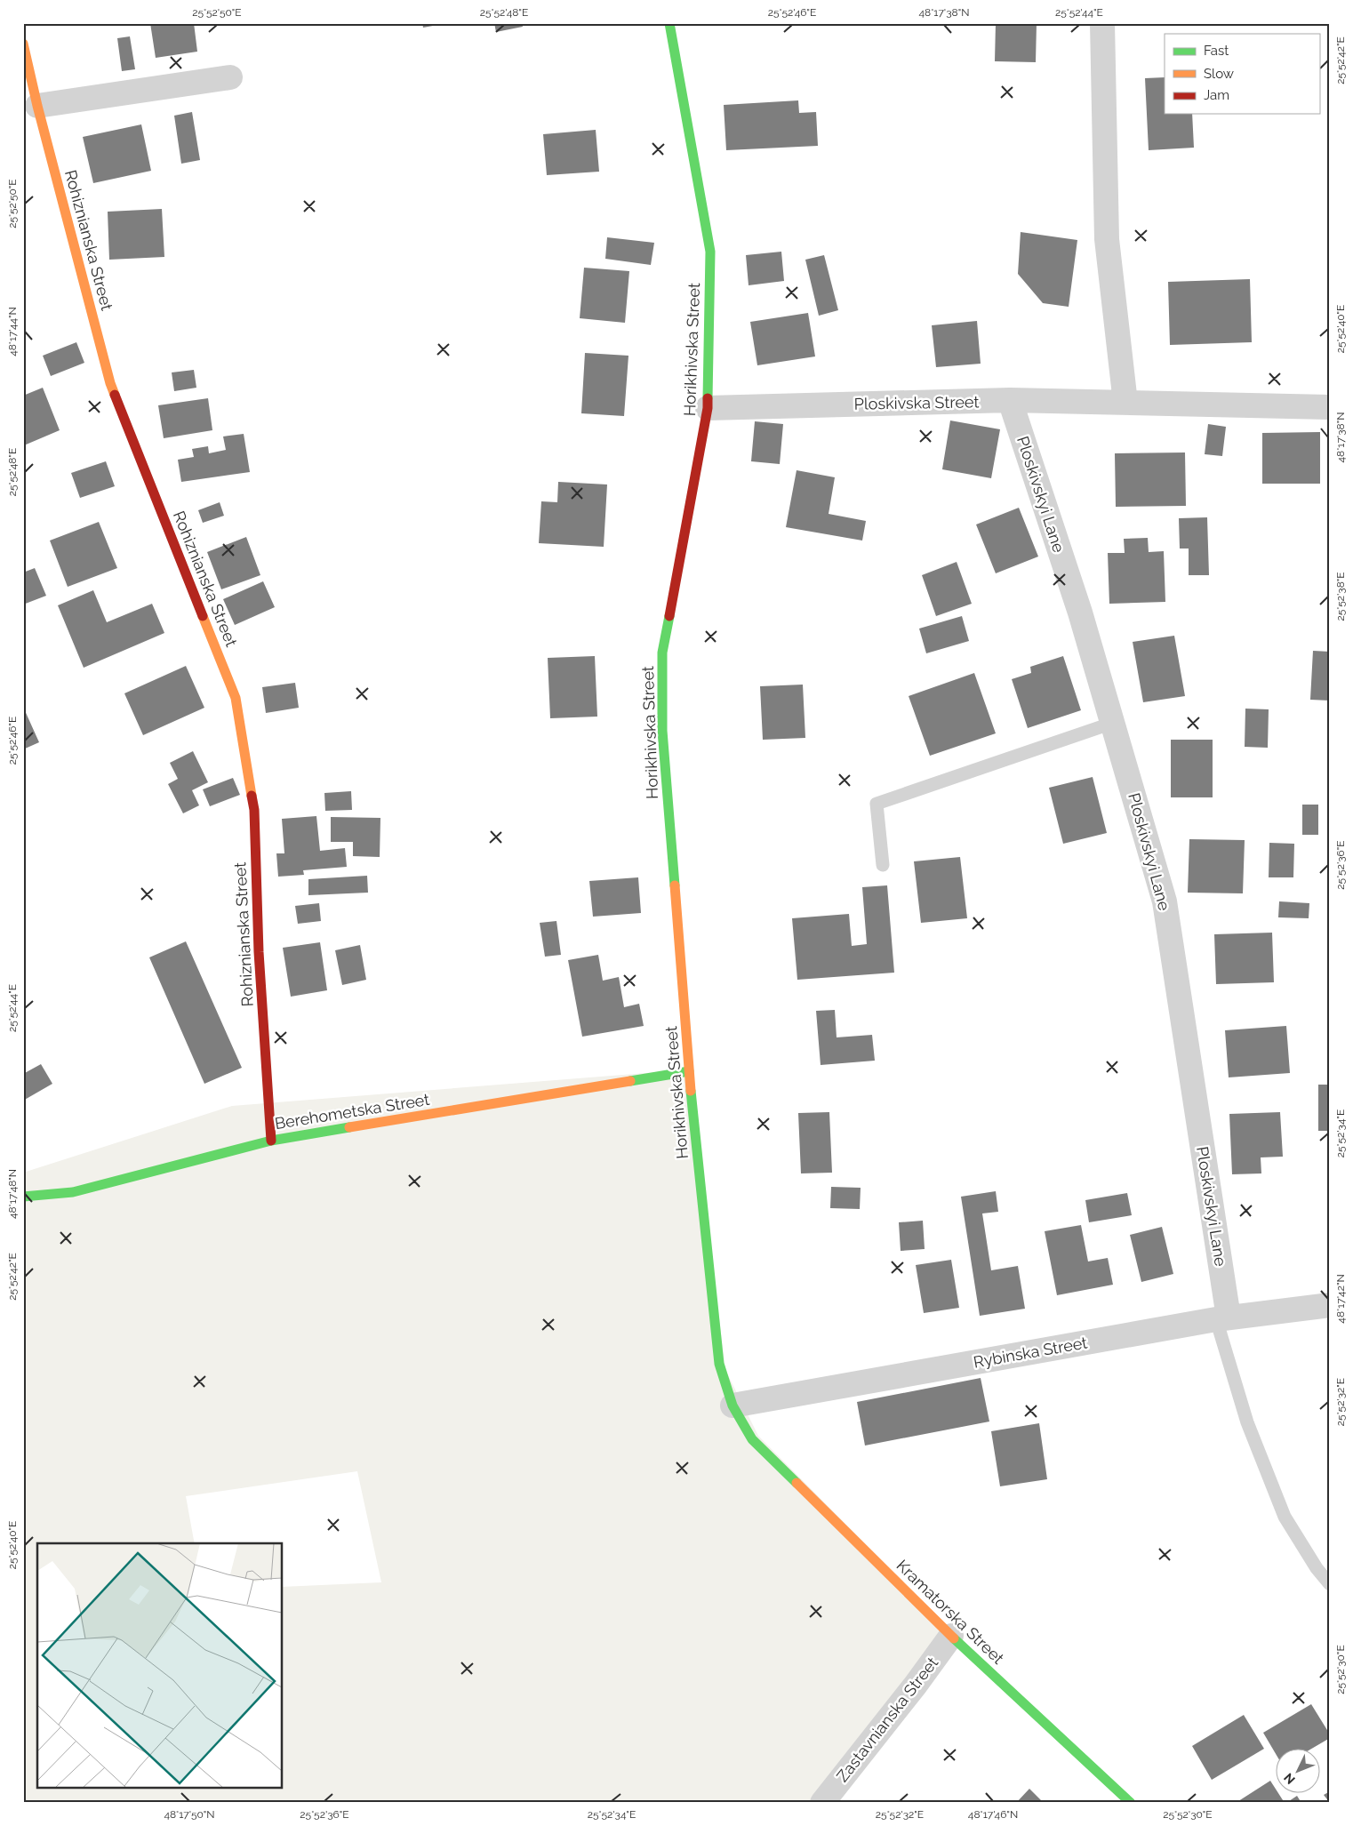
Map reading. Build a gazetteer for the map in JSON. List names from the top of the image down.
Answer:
{
  "streets": {
    "street": [
      "Rohiznianska Street",
      "Horikhivska Street",
      "Ploskivska Street",
      "Ploskivskyi Lane",
      "Berehometska Street",
      "Rybinska Street",
      "Kramatorska Street",
      "Zastavnianska Street"
    ]
  },
  "crossings": [
    ["Rohiznianska Street", "Berehometska Street"],
    ["Horikhivska Street", "Ploskivska Street"],
    ["Horikhivska Street", "Berehometska Street"],
    ["Horikhivska Street", "Rybinska Street"],
    ["Horikhivska Street", "Kramatorska Street"],
    ["Ploskivska Street", "Ploskivskyi Lane"],
    ["Ploskivskyi Lane", "Rybinska Street"],
    ["Kramatorska Street", "Zastavnianska Street"]
  ],
  "legend": ["Fast", "Slow", "Jam"],
  "north": "bottom left",
  "coordinates": [
    "25°52'50\"E",
    "25°52'48\"E",
    "25°52'46\"E",
    "48°17'38\"N",
    "25°52'44\"E",
    "25°52'42\"E",
    "25°52'40\"E",
    "48°17'44\"N",
    "25°52'38\"E",
    "25°52'36\"E",
    "25°52'34\"E",
    "48°17'48\"N",
    "48°17'42\"N",
    "25°52'32\"E",
    "25°52'30\"E",
    "48°17'50\"N",
    "48°17'46\"N"
  ]
}
